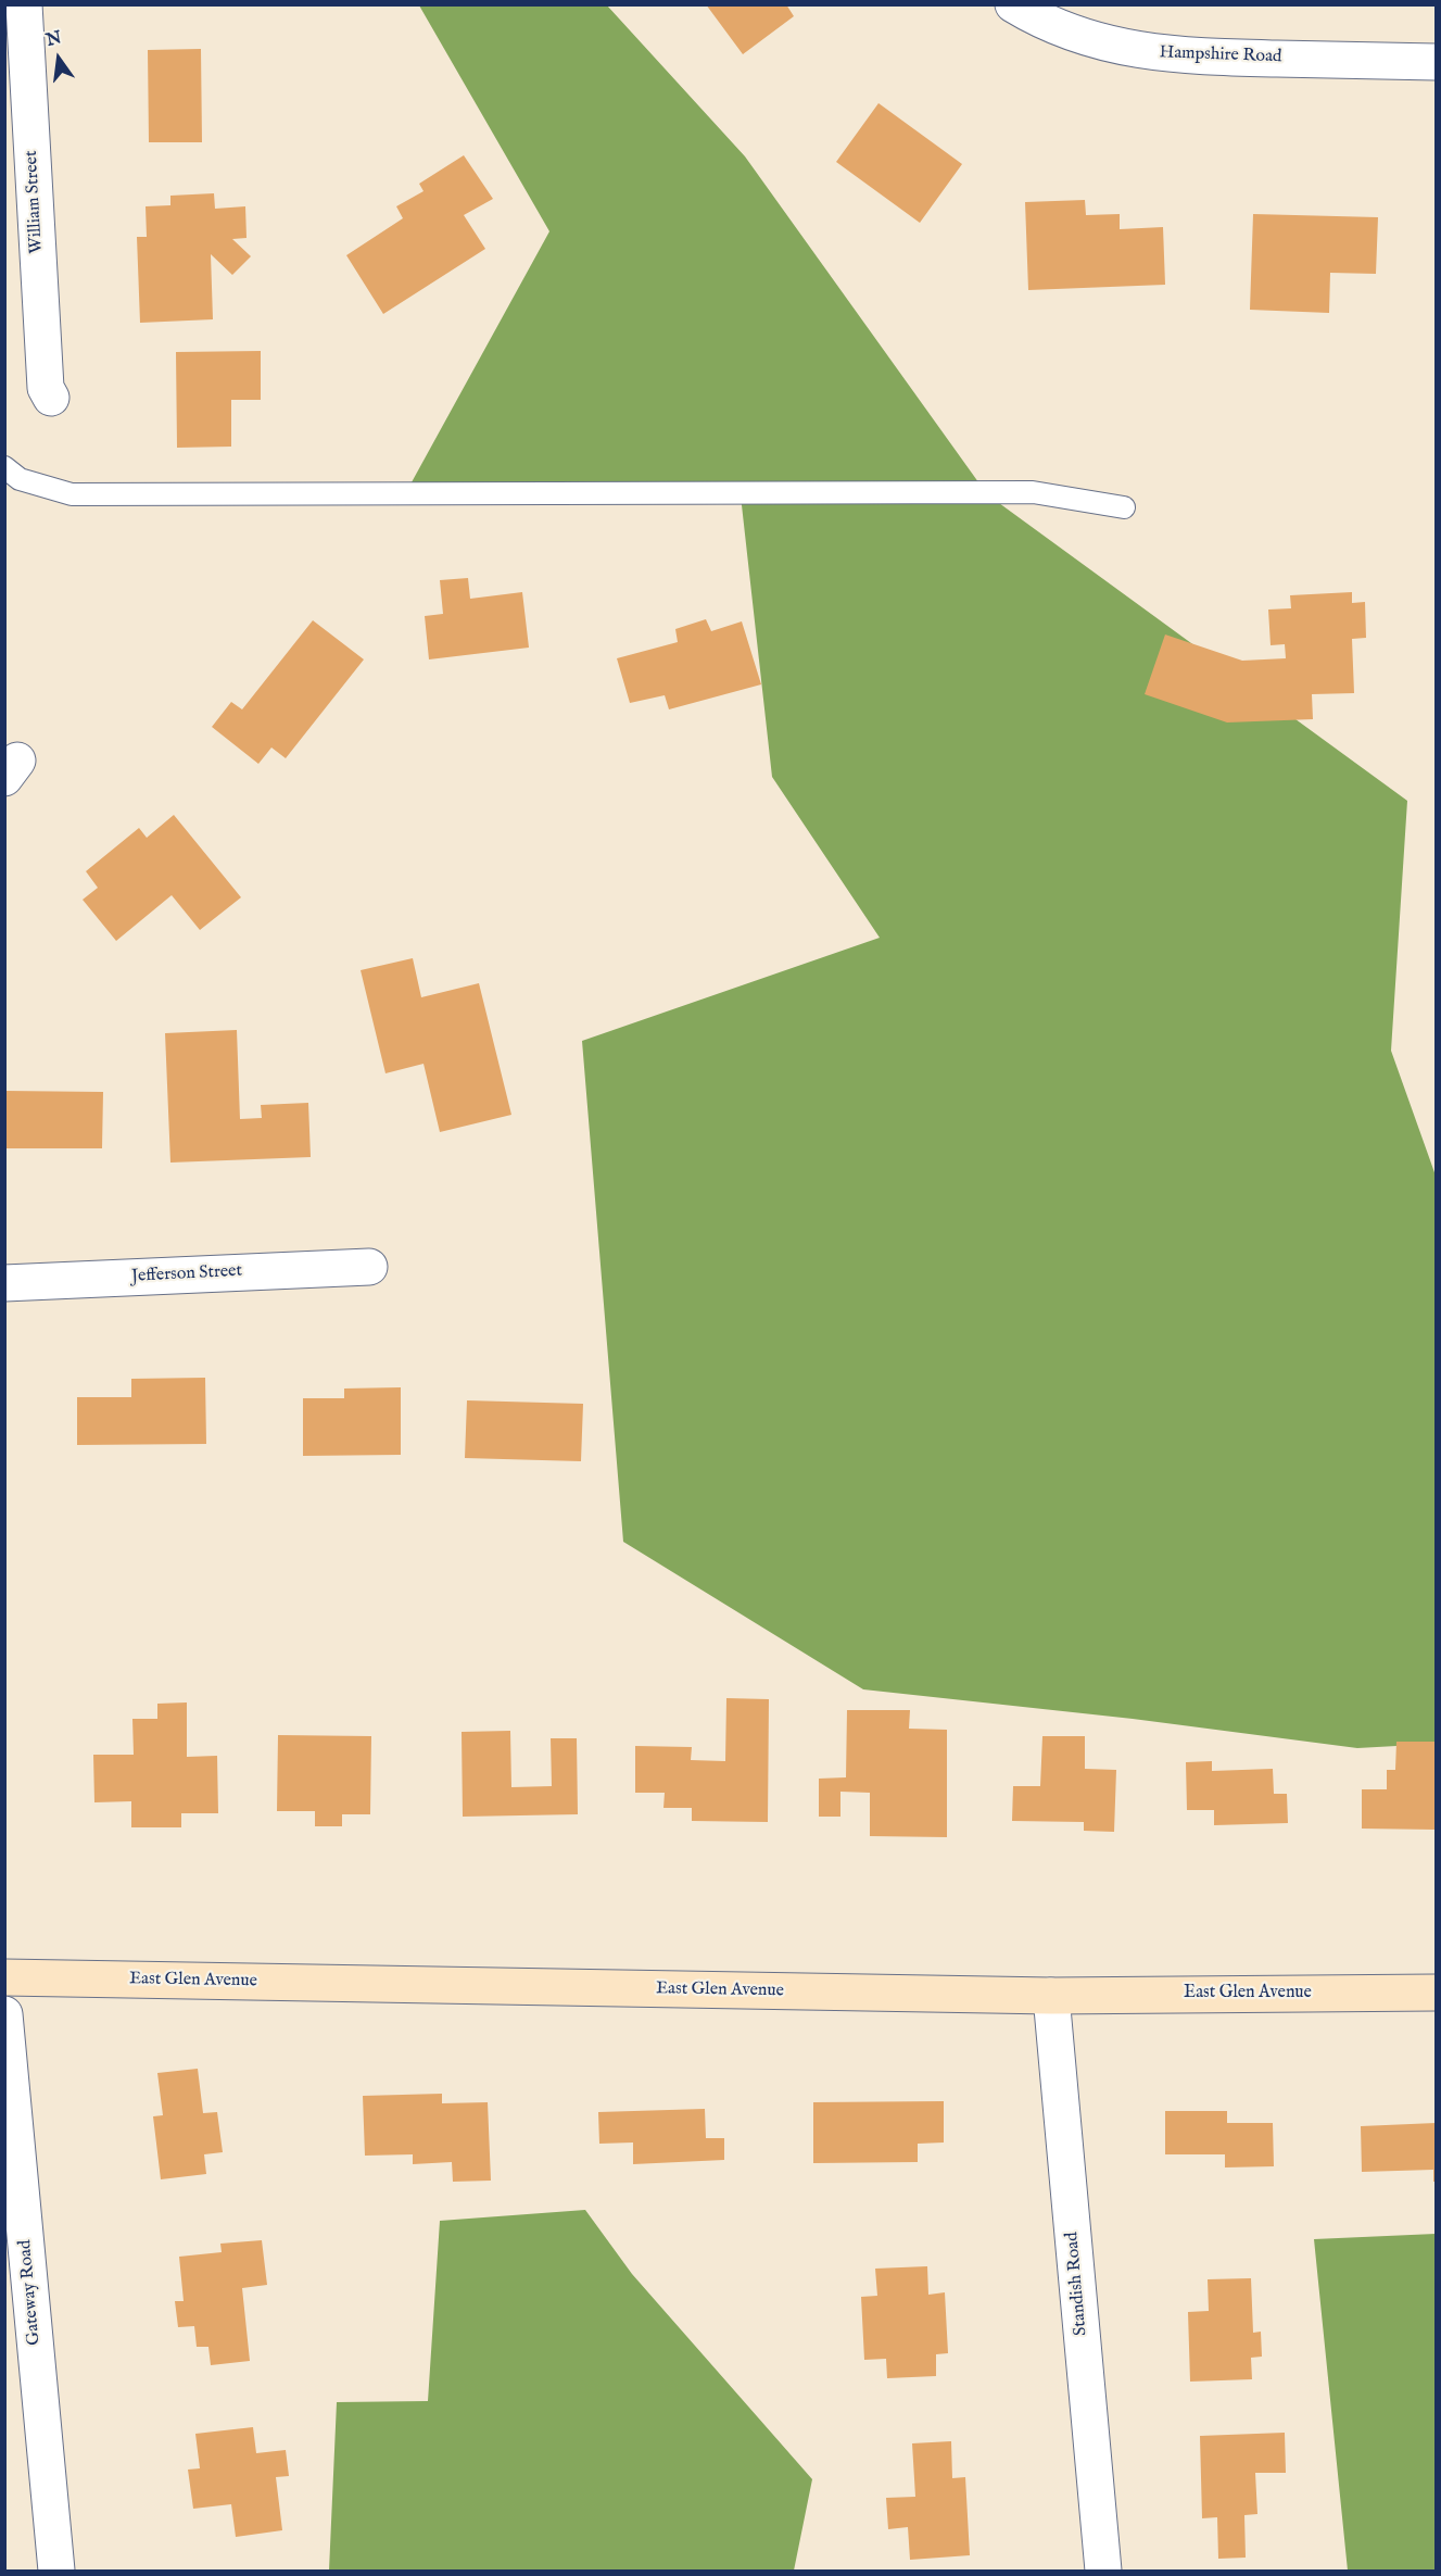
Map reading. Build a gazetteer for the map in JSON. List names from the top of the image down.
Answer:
{
  "streets": {
    "street": [
      "Hampshire Road",
      "William Street",
      "Jefferson Street",
      "East Glen Avenue",
      "Standish Road",
      "Gateway Road"
    ]
  },
  "crossings": [
    ["East Glen Avenue", "Standish Road"]
  ],
  "north": "top"
}
